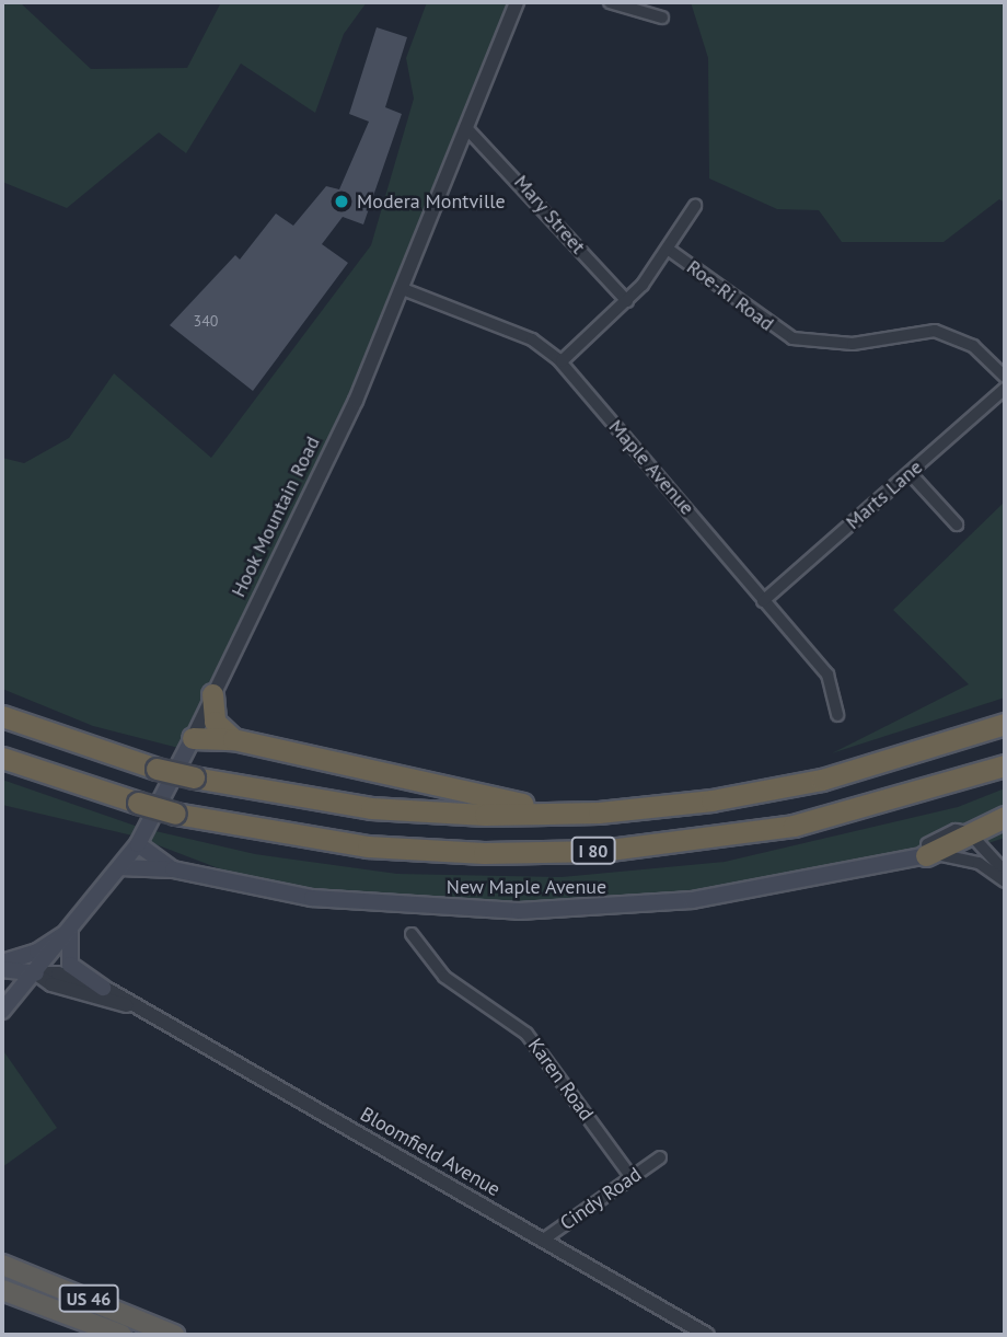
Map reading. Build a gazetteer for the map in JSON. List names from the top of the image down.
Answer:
{
  "streets": {
    "highway": ["I 80", "US 46"],
    "main road": ["Hook Mountain Road", "New Maple Avenue", "Bloomfield Avenue"],
    "street": [
      "Mary Street",
      "Roe-Ri Road",
      "Maple Avenue",
      "Marts Lane",
      "Karen Road",
      "Cindy Road"
    ]
  },
  "crossings": [
    ["Mary Street", "Hook Mountain Road"],
    ["Maple Avenue", "Marts Lane"],
    ["Maple Avenue", "Hook Mountain Road"],
    ["Hook Mountain Road", "New Maple Avenue"],
    ["Hook Mountain Road", "Bloomfield Avenue"],
    ["Karen Road", "Cindy Road"],
    ["Bloomfield Avenue", "Cindy Road"]
  ],
  "places": ["Modera Montville"],
  "house_numbers": ["340"]
}
